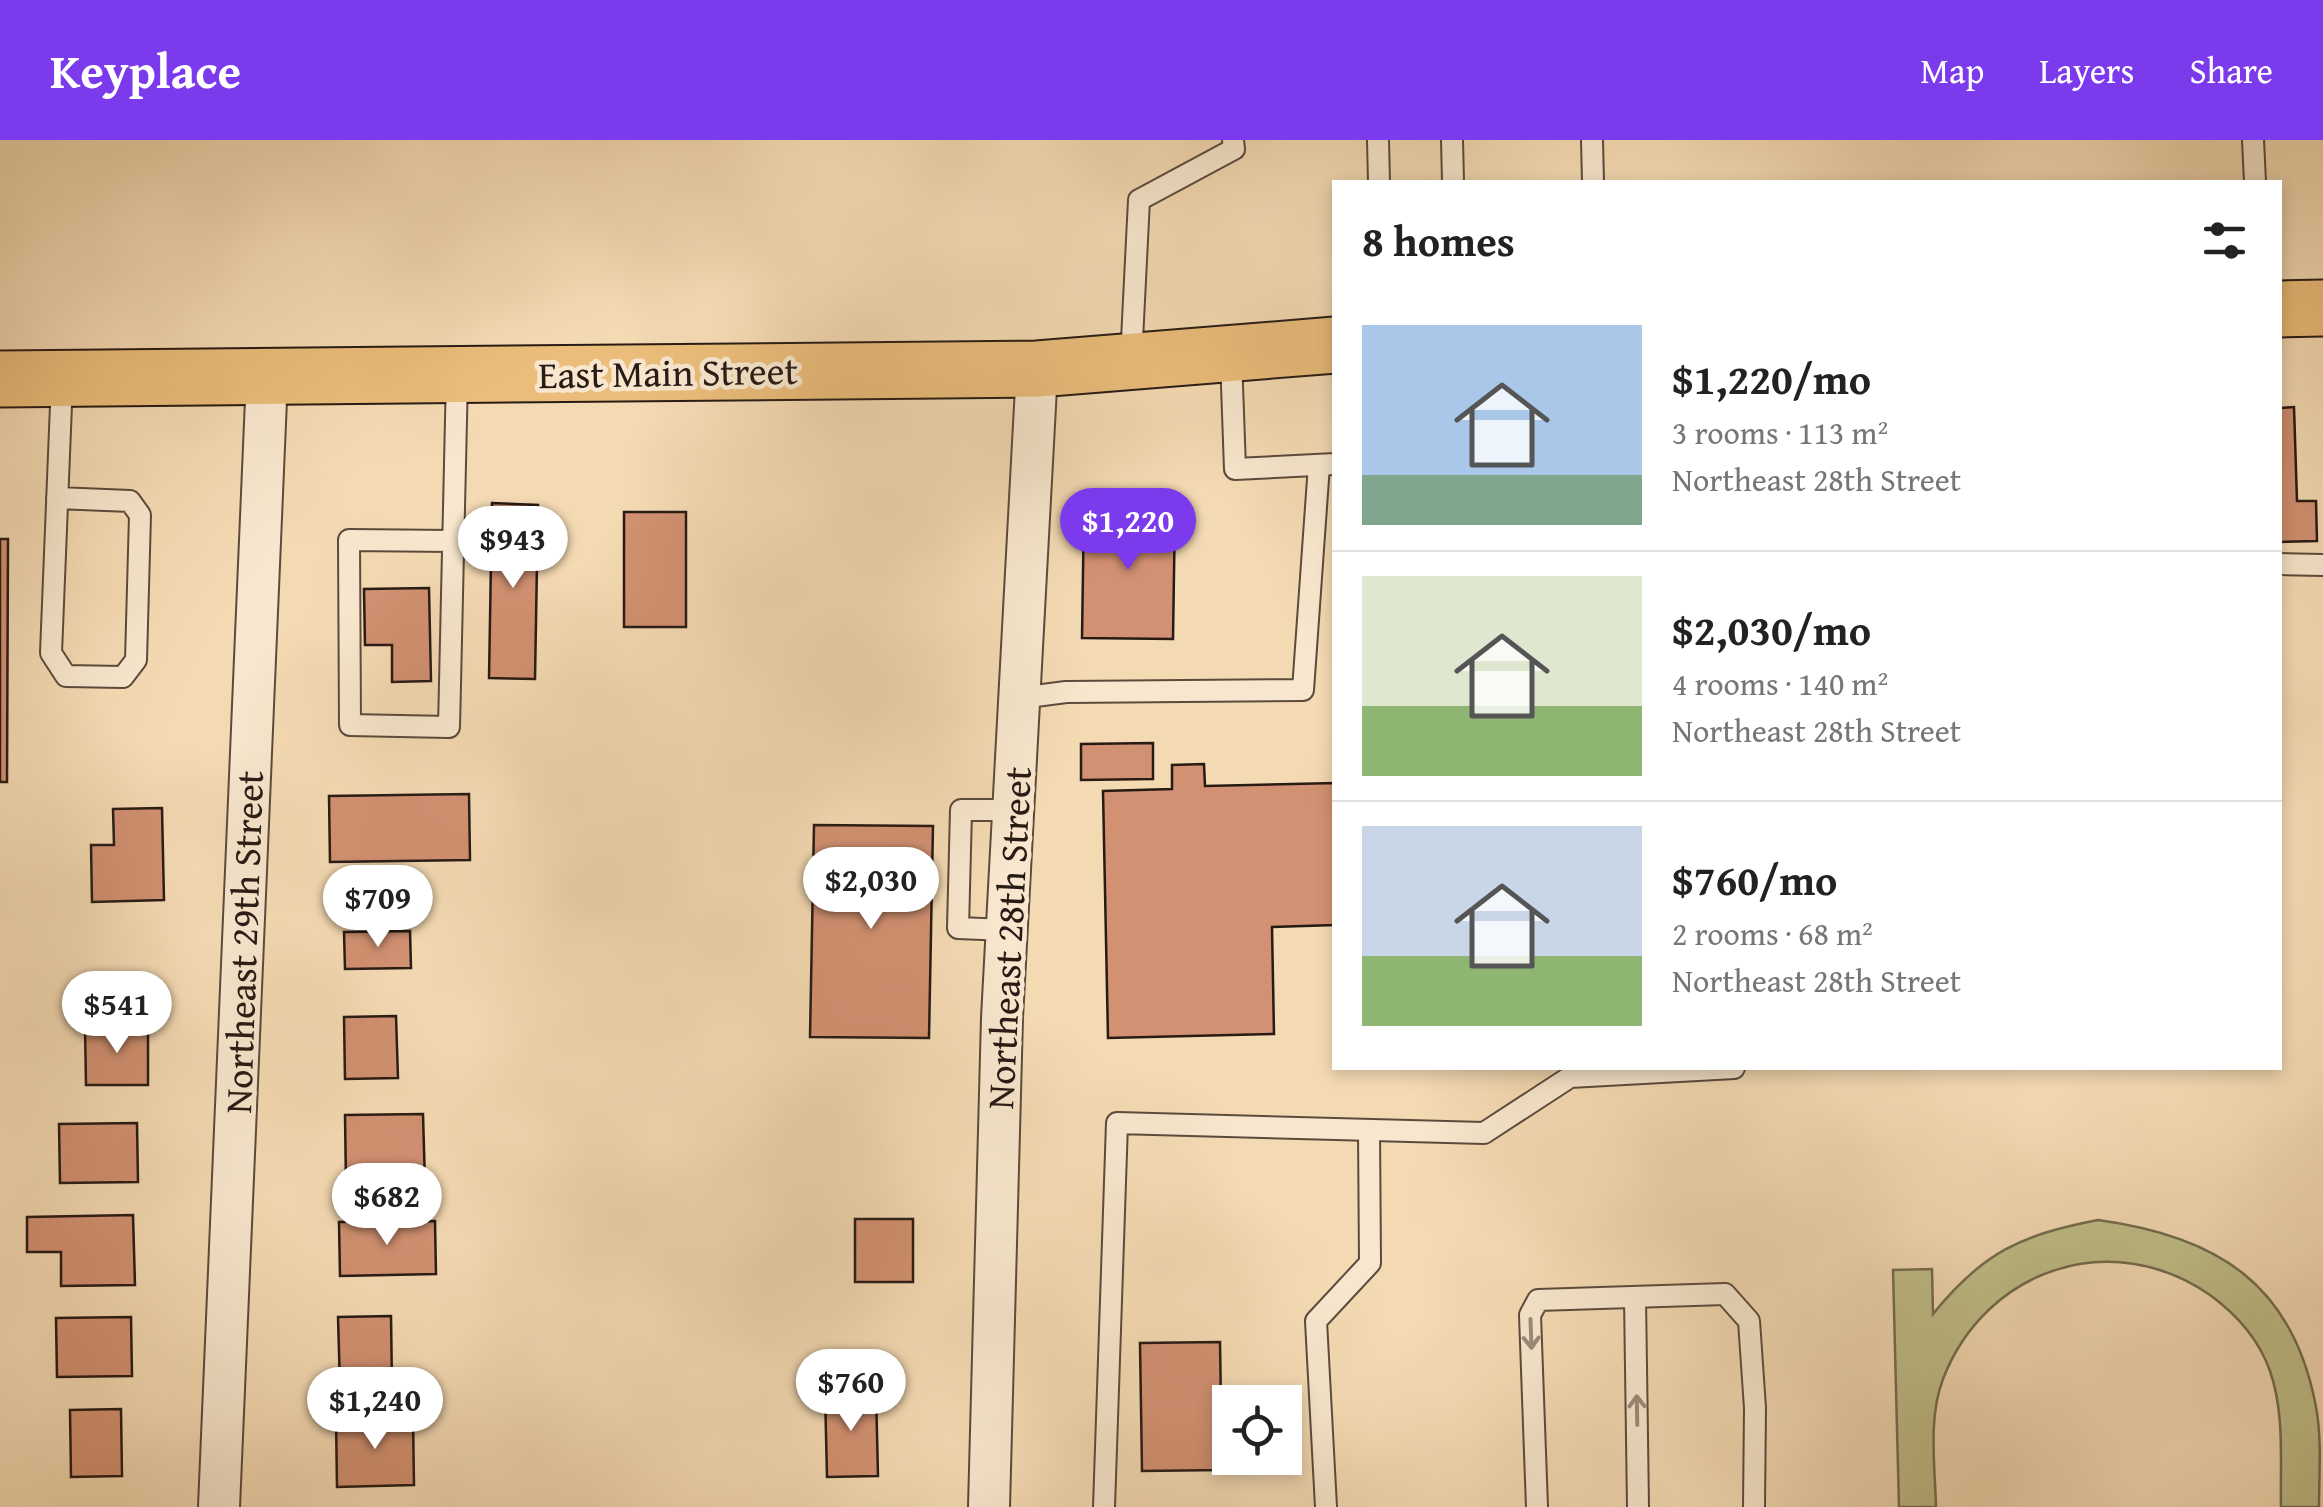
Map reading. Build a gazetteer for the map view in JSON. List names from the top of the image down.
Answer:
{
  "streets": {
    "main road": ["East Main Street"],
    "street": ["Northeast 28th Street", "Northeast 29th Street"]
  },
  "crossings": [
    ["East Main Street", "Northeast 28th Street"],
    ["East Main Street", "Northeast 29th Street"]
  ],
  "page": {
    "header": "Keyplace",
    "nav": ["Map", "Layers", "Share"],
    "heading": "8 homes",
    "list": [
      {
        "name": "$1,220/mo",
        "note": "3 rooms · 113 m² · Northeast 28th Street"
      },
      {
        "name": "$2,030/mo",
        "note": "4 rooms · 140 m² · Northeast 28th Street"
      },
      {
        "name": "$760/mo",
        "note": "2 rooms · 68 m² · Northeast 28th Street"
      }
    ],
    "price": [
      "$1,220",
      "$943",
      "$2,030",
      "$709",
      "$541",
      "$682",
      "$760",
      "$1,240"
    ]
  }
}
